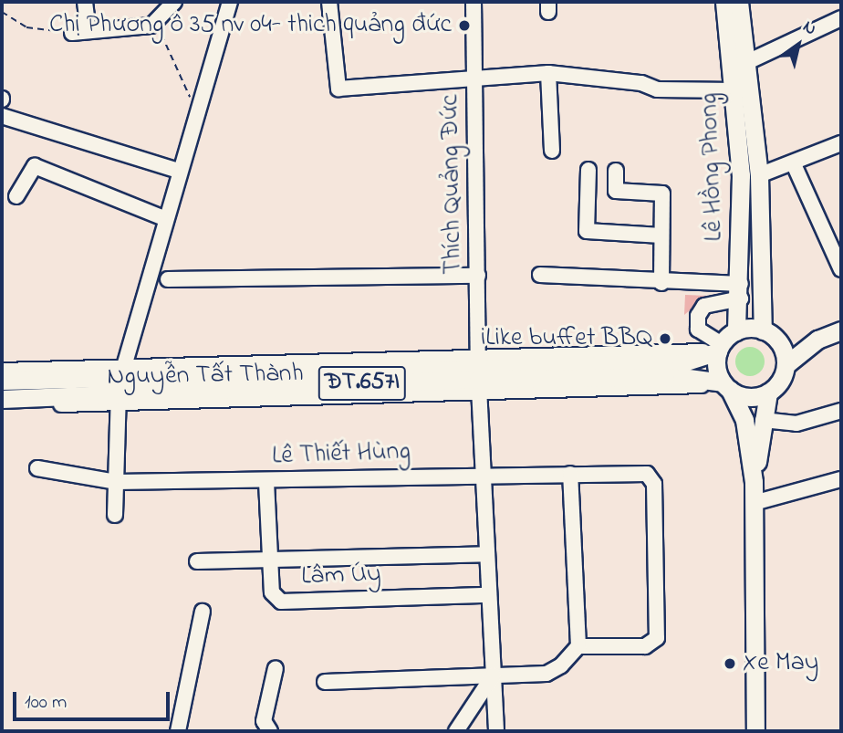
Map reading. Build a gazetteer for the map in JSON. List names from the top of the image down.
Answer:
{
  "streets": {
    "main road": ["Lê Hồng Phong", "Nguyễn Tất Thành", "ĐT.657I"],
    "street": ["Thích Quảng Đức", "Lê Thiết Hùng", "Lâm Úy"]
  },
  "crossings": [
    ["Lê Hồng Phong", "Nguyễn Tất Thành"],
    ["Thích Quảng Đức", "Nguyễn Tất Thành"],
    ["Thích Quảng Đức", "Lê Thiết Hùng"],
    ["Thích Quảng Đức", "Lâm Úy"],
    ["Lê Thiết Hùng", "Lâm Úy"]
  ],
  "places": ["Chị Phương ô 35 nv 04- thich quảng đức", "iLike buffet BBQ", "Xe May"],
  "scale_bar": "100 m",
  "north": "top right"
}
